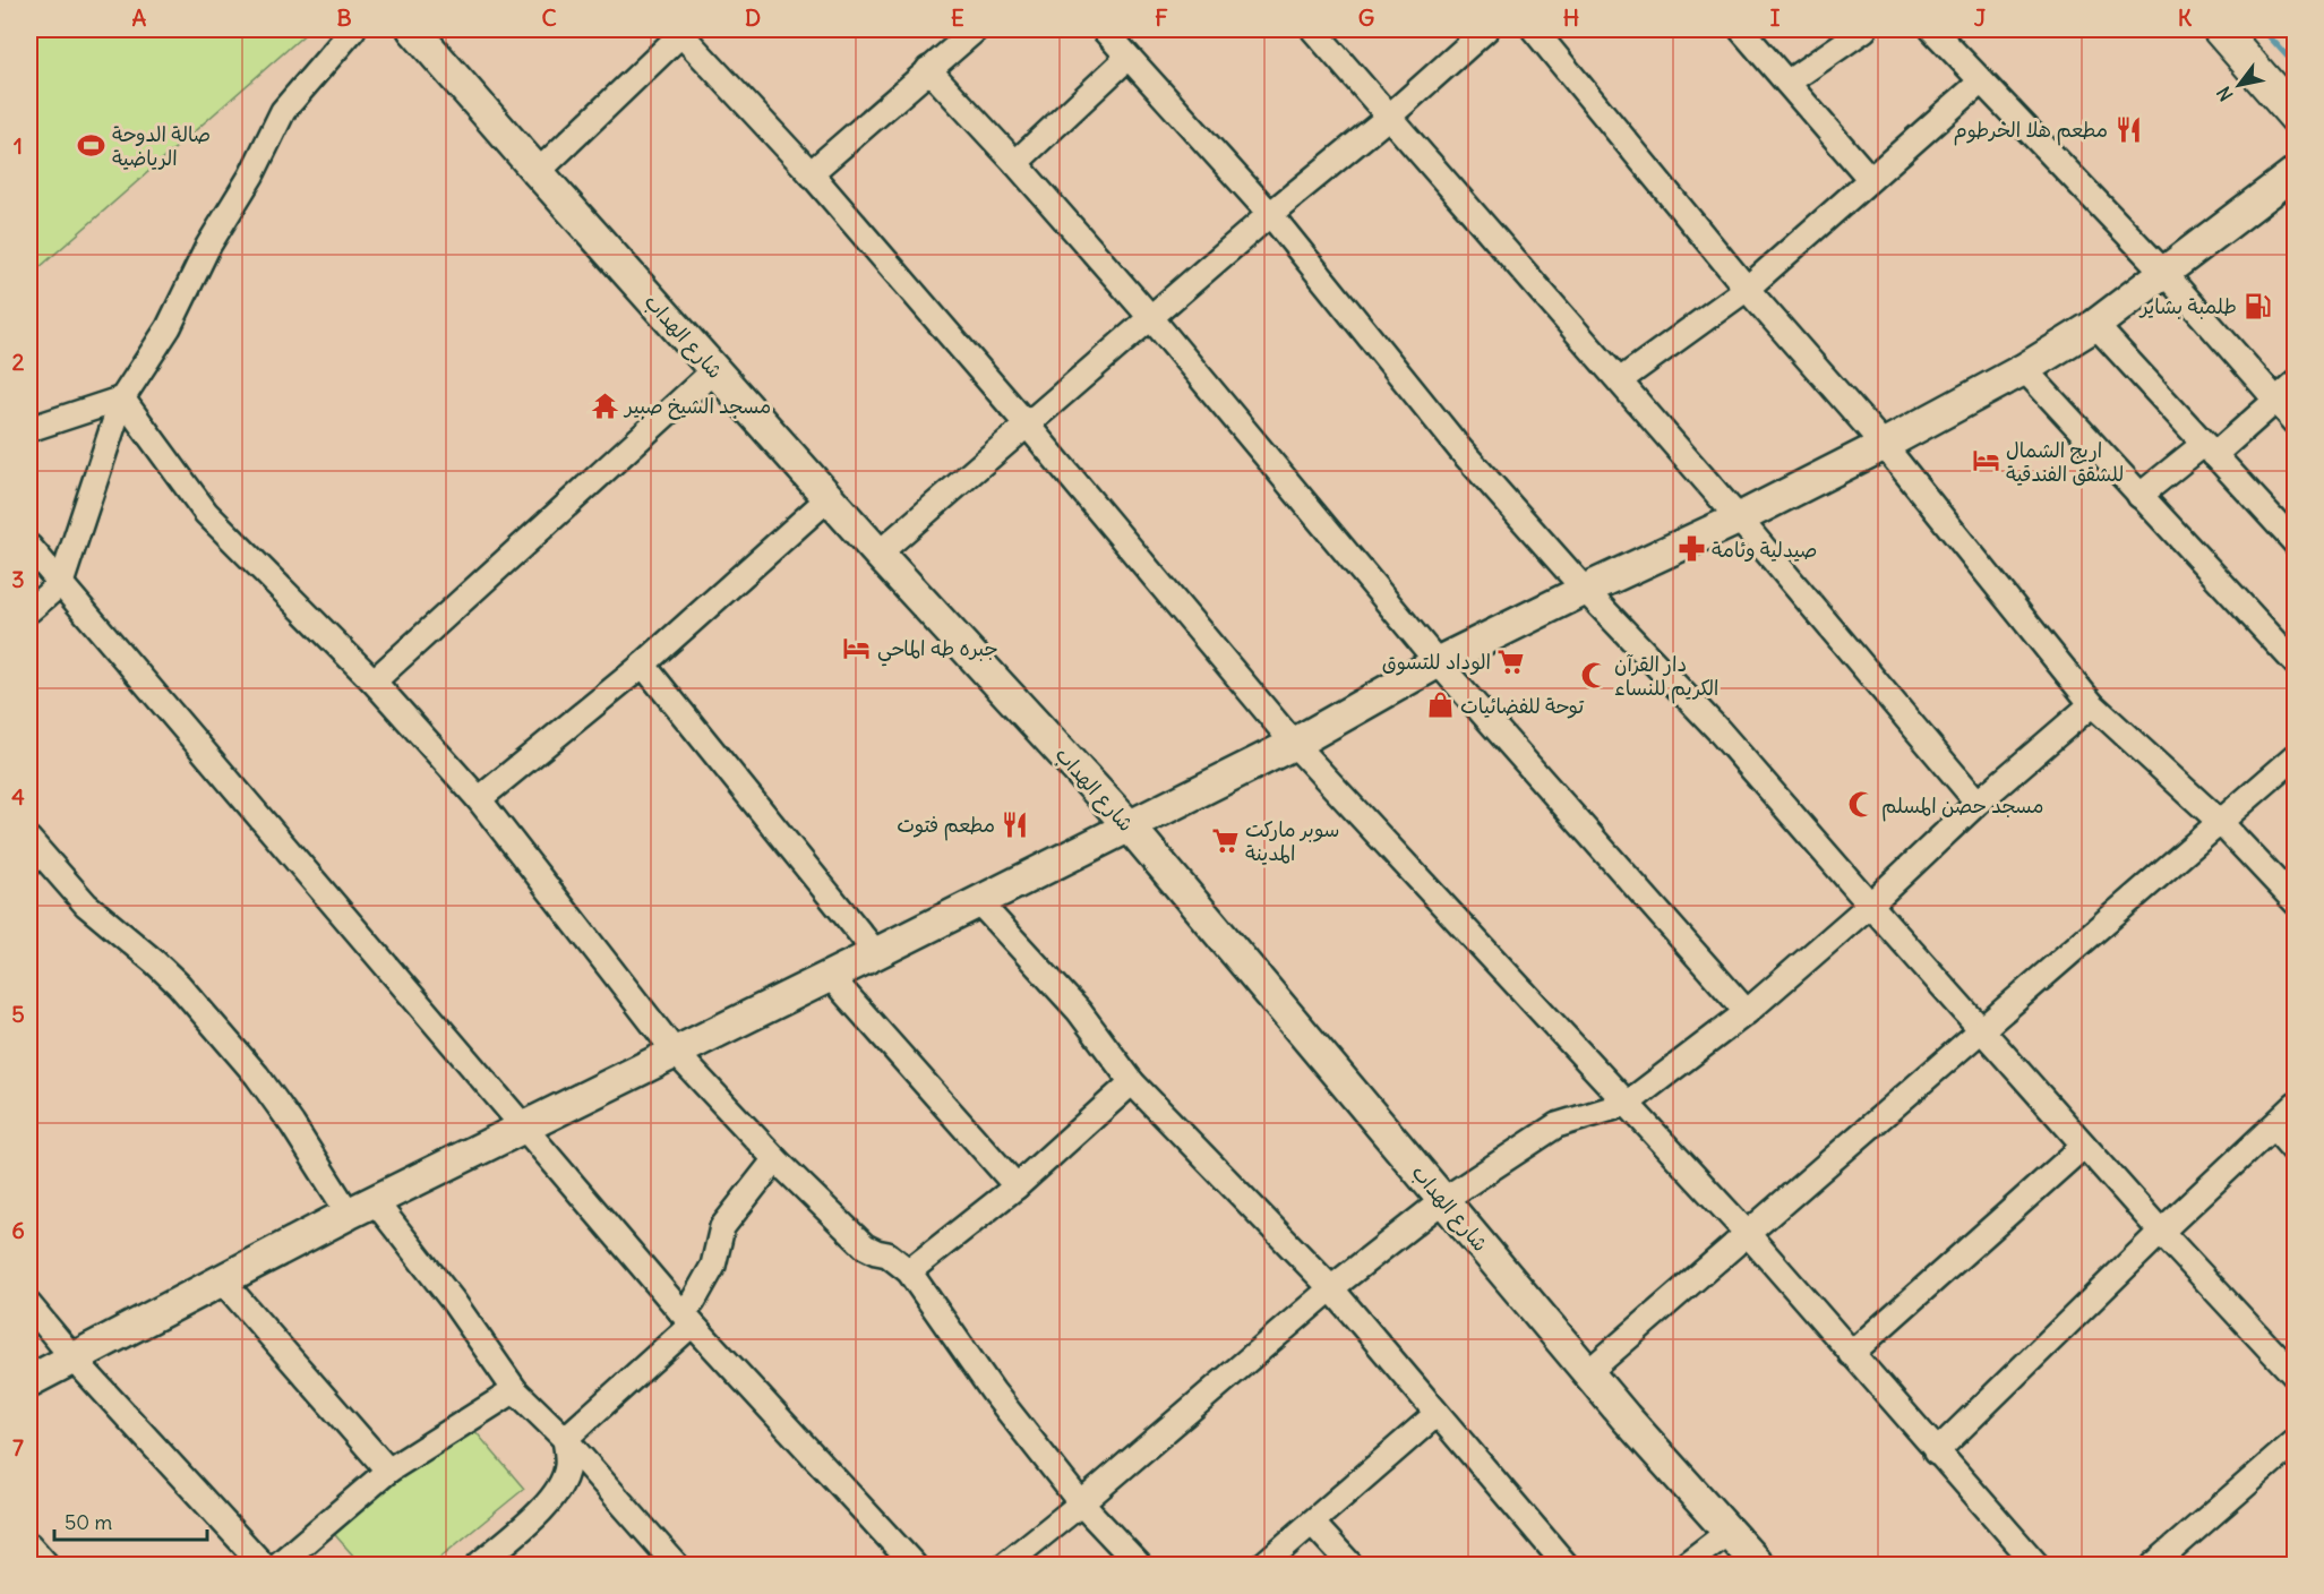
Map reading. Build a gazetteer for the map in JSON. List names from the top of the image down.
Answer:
{
  "streets": {
    "street": ["شارع الهداب"]
  },
  "places": {
    "restaurant": ["مطعم هلا الخرطوم", "مطعم فتوت"],
    "sports": ["صالة الدوحة الرياضية"],
    "fuel station": ["طلمبة بشاير"],
    "temple": ["مسجد الشيخ صبير"],
    "hotel": ["اريج الشمال للشقق الفندقية", "جبره طه الماحي"],
    "pharmacy": ["صيدلية وئامة"],
    "supermarket": ["الوداد للتسوق", "سوبر ماركت المدينة"],
    "mosque": ["دار القرآن الكريم للنساء", "مسجد حصن المسلم"],
    "shop": ["توحة للفضائيات"]
  },
  "scale_bar": "50 m",
  "north": "bottom left",
  "grid": {
    "columns": [
      "A",
      "B",
      "C",
      "D",
      "E",
      "F",
      "G",
      "H",
      "I",
      "J",
      "K"
    ],
    "rows": [
      "1",
      "2",
      "3",
      "4",
      "5",
      "6",
      "7"
    ]
  }
}
